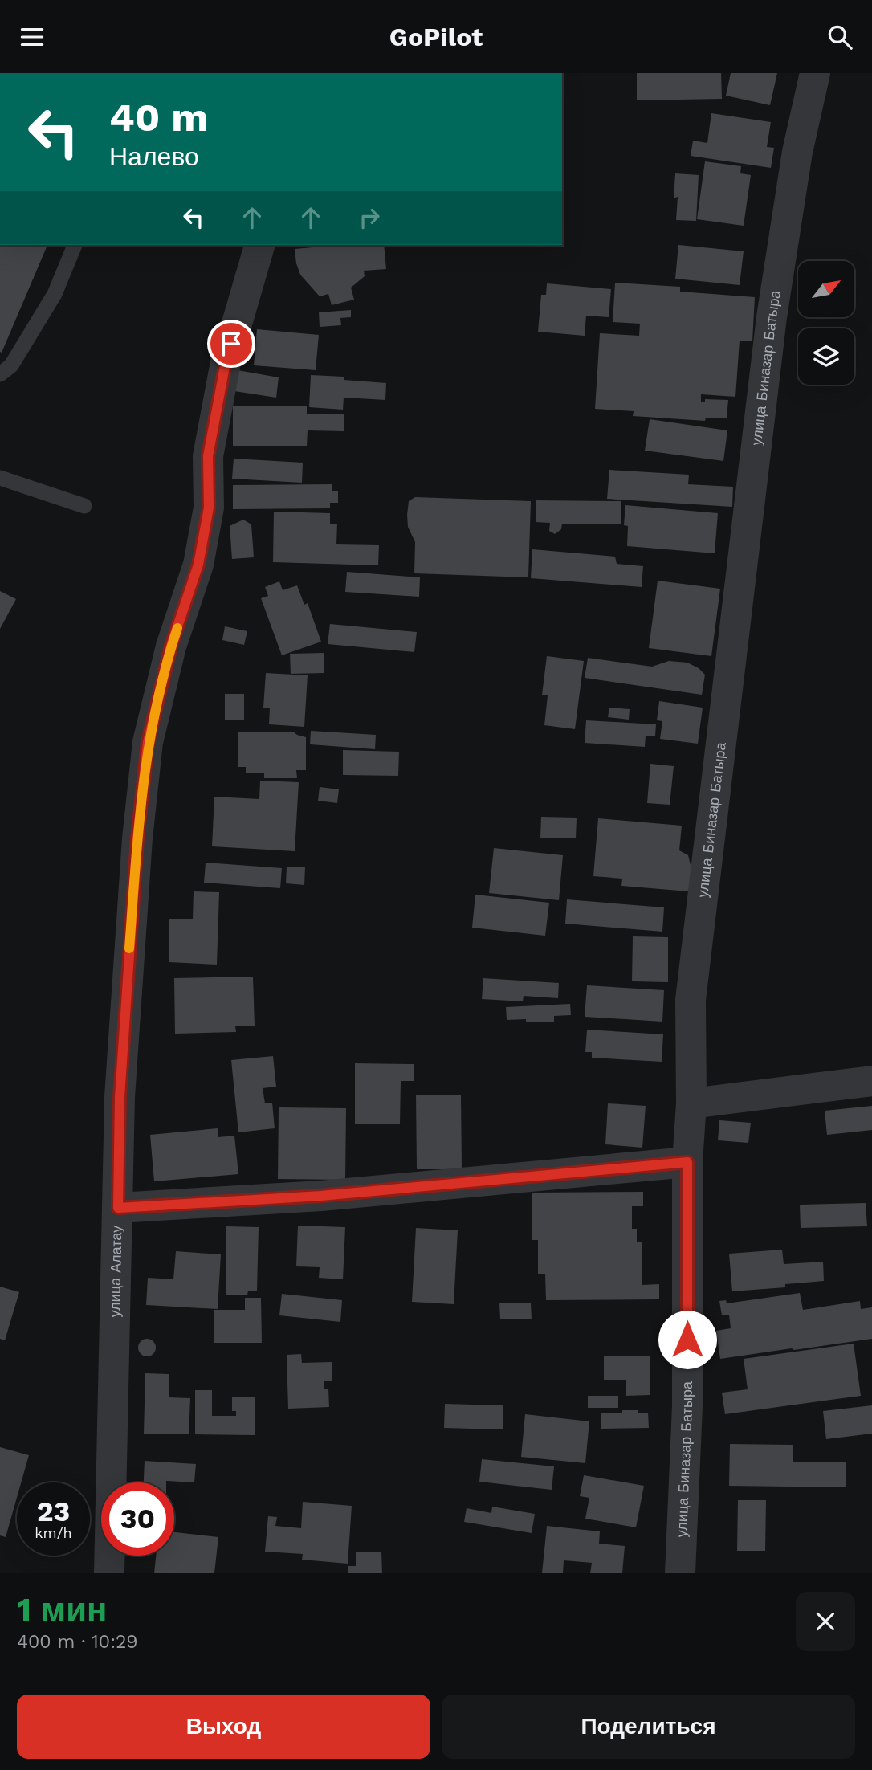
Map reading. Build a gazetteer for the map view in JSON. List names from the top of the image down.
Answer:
{
  "streets": {
    "street": ["улица Биназар Батыра", "улица Алатау"]
  },
  "north": "top right",
  "page": {
    "header": "GoPilot",
    "turn": ["40 m", "Налево"],
    "speed": "23 km/h",
    "limit": "30",
    "heading": ["1 мин", "400 m · 10:29"],
    "buttons": ["Выход", "Поделиться"]
  }
}
